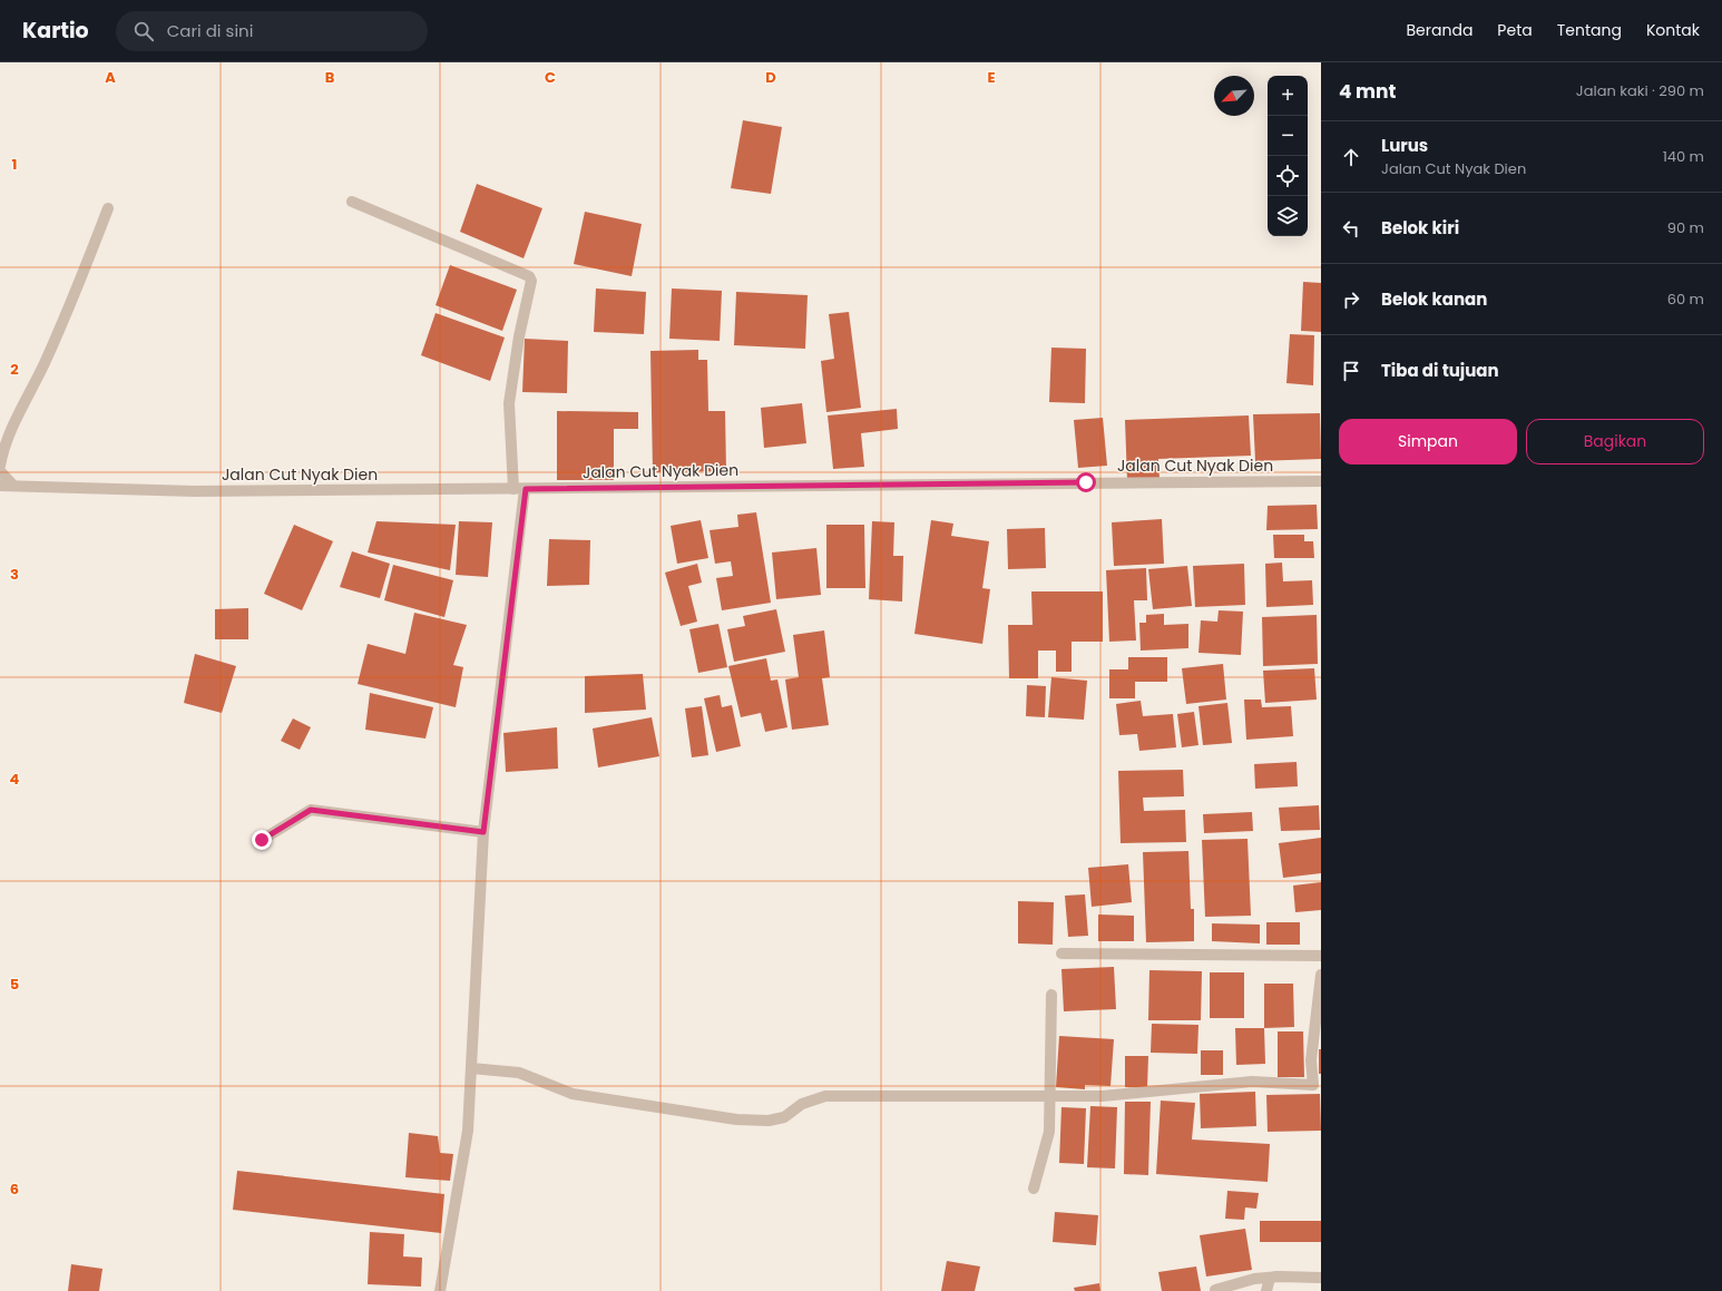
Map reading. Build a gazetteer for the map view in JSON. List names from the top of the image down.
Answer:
{
  "streets": {
    "street": ["Jalan Cut Nyak Dien"]
  },
  "north": "bottom left",
  "page": {
    "header": "Kartio",
    "search": "Cari di sini",
    "nav": [
      "Beranda",
      "Peta",
      "Tentang",
      "Kontak"
    ],
    "heading": ["4 mnt", "Jalan kaki · 290 m"],
    "map_buttons": ["+", "−"],
    "list": [
      ["Lurus", "Jalan Cut Nyak Dien", "140 m"],
      ["Belok kiri", "90 m"],
      ["Belok kanan", "60 m"],
      "Tiba di tujuan"
    ],
    "buttons": ["Simpan", "Bagikan"]
  },
  "grid": {
    "columns": [
      "A",
      "B",
      "C",
      "D",
      "E"
    ],
    "rows": [
      "1",
      "2",
      "3",
      "4",
      "5",
      "6"
    ]
  }
}
